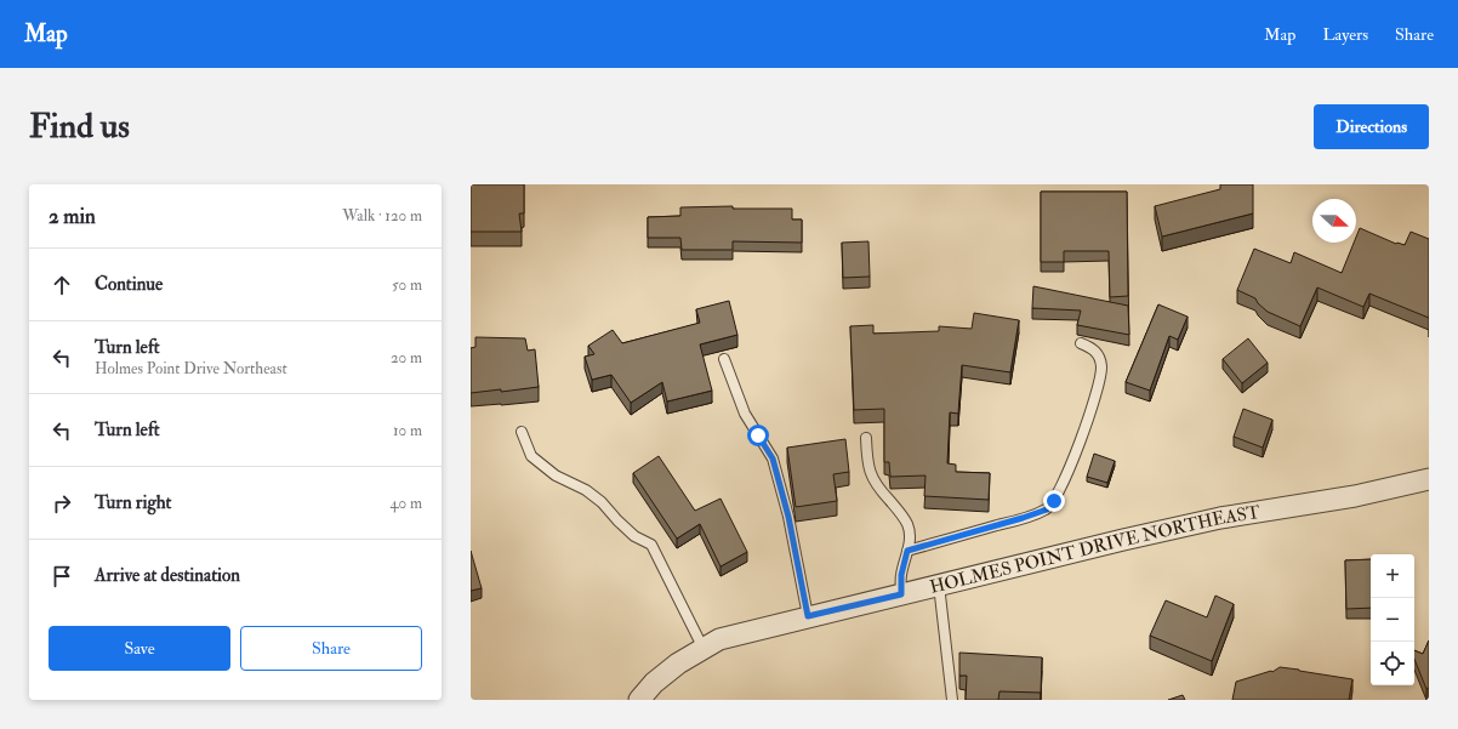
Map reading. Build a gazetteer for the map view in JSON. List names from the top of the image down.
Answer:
{
  "streets": {
    "street": ["HOLMES POINT DRIVE NORTHEAST"]
  },
  "north": "right",
  "page": {
    "header": "Map",
    "nav": ["Map", "Layers", "Share"],
    "buttons": [
      "Directions",
      ["Save", "Share"]
    ],
    "title": "Find us",
    "heading": ["2 min", "Walk · 120 m"],
    "list": [
      ["Continue", "50 m"],
      ["Turn left", "Holmes Point Drive Northeast", "20 m"],
      ["Turn left", "10 m"],
      ["Turn right", "40 m"],
      "Arrive at destination"
    ],
    "map_buttons": ["+", "−"]
  }
}
